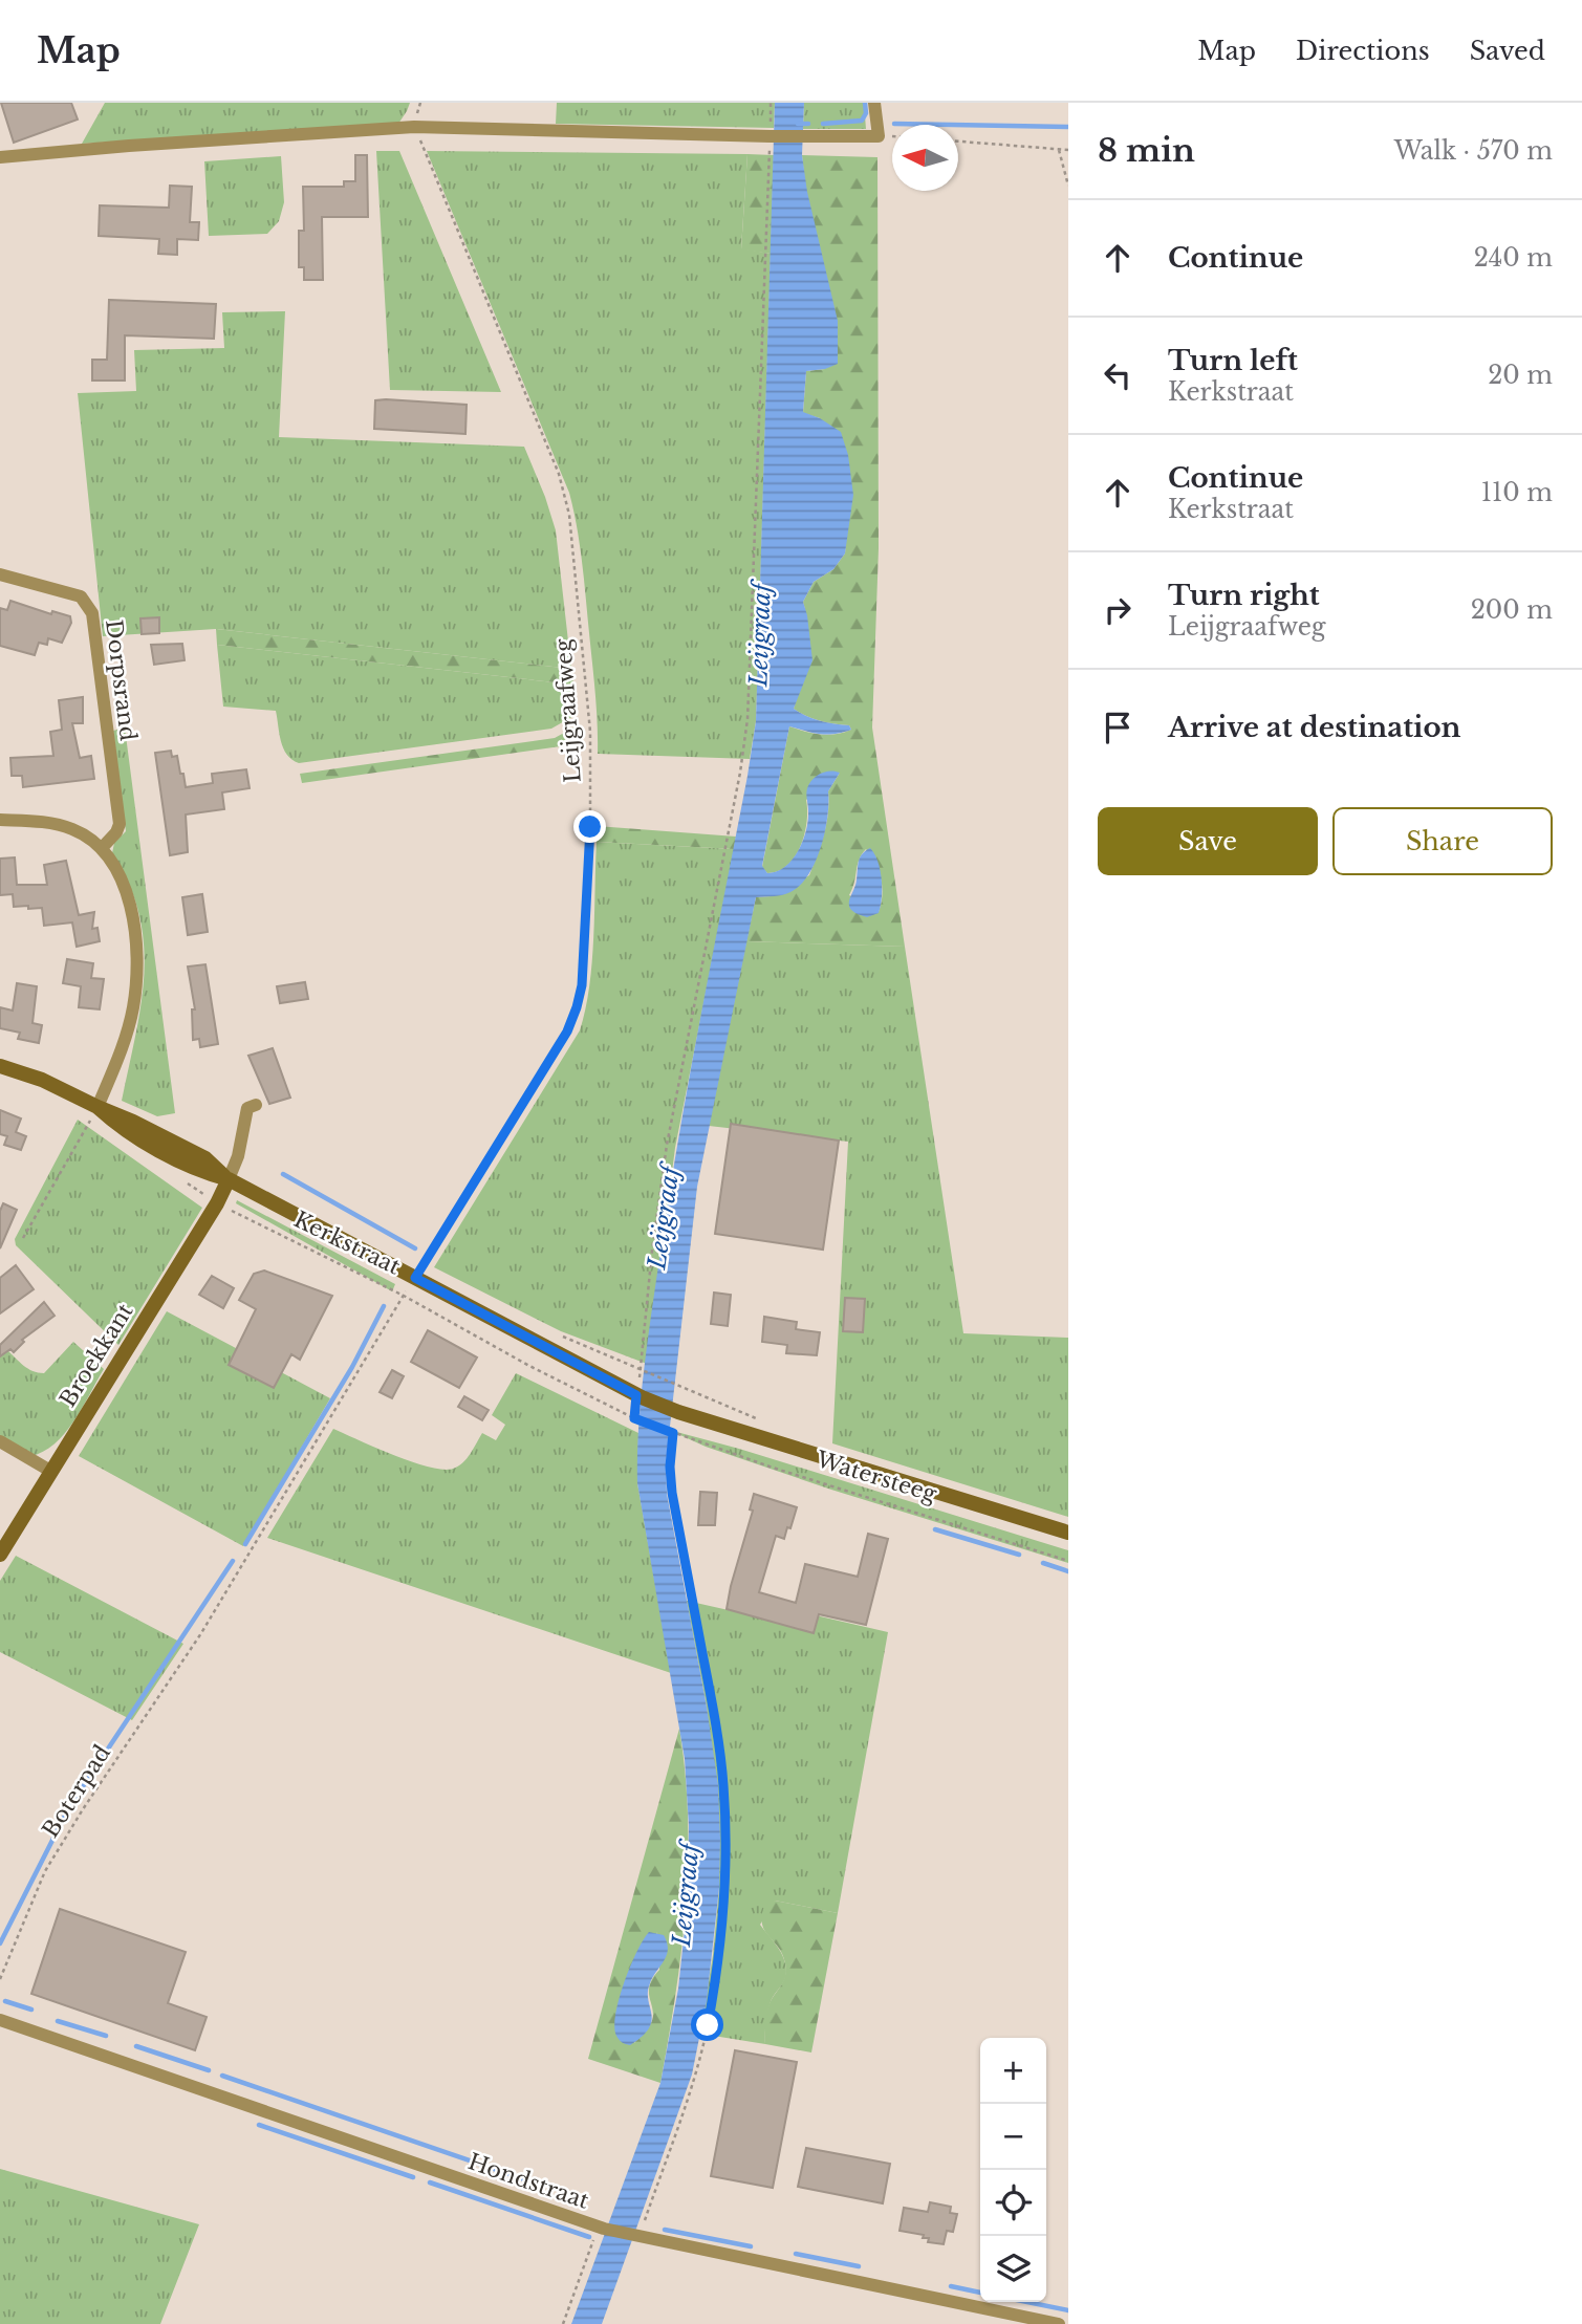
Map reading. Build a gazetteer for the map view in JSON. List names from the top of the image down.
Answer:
{
  "streets": {
    "street": [
      "Dorpsrand",
      "Kerkstraat",
      "Broekkant",
      "Watersteeg",
      "Hondstraat"
    ],
    "path": ["Leijgraafweg", "Boterpad"]
  },
  "crossings": [
    ["Leijgraafweg", "Kerkstraat"],
    ["Leijgraafweg", "Boterpad"],
    ["Kerkstraat", "Broekkant"],
    ["Kerkstraat", "Watersteeg"],
    ["Kerkstraat", "Boterpad"]
  ],
  "water": ["Leijgraaf"],
  "north": "left",
  "page": {
    "header": "Map",
    "nav": ["Map", "Directions", "Saved"],
    "heading": ["8 min", "Walk · 570 m"],
    "list": [
      ["Continue", "240 m"],
      ["Turn left", "Kerkstraat", "20 m"],
      ["Continue", "Kerkstraat", "110 m"],
      ["Turn right", "Leijgraafweg", "200 m"],
      "Arrive at destination"
    ],
    "buttons": ["Save", "Share"],
    "map_buttons": ["+", "−"]
  }
}
